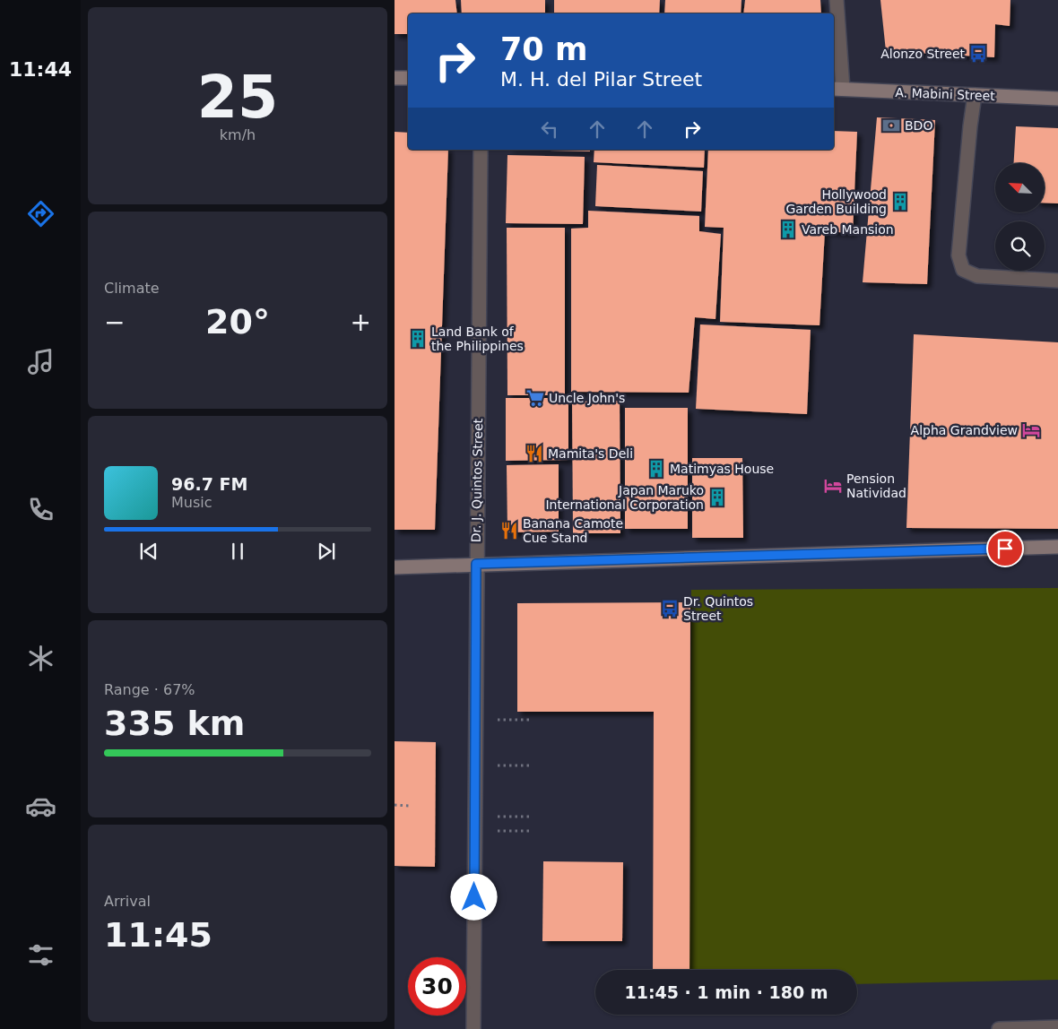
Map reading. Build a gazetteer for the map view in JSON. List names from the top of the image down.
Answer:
{
  "streets": {
    "main road": ["A. Mabini Street"],
    "street": ["Dr. J. Quintos Street"]
  },
  "places": {
    "bus stop": ["Alonzo Street", "Dr. Quintos Street"],
    "bank": ["BDO"],
    "building": [
      "Hollywood Garden Building",
      "Vareb Mansion",
      "Land Bank of the Philippines",
      "Matimyas House",
      "Japan Maruko International Corporation"
    ],
    "supermarket": ["Uncle John's"],
    "hotel": ["Alpha Grandview", "Pension Natividad"],
    "restaurant": ["Mamita's Deli", "Banana Camote Cue Stand"]
  },
  "north": "top left",
  "page": {
    "tabs": "11:44",
    "tile": [
      ["25", "km/h"],
      "Climate",
      ["Range · 67%", "335 km"],
      ["Arrival", "11:45"]
    ],
    "turn": ["70 m", "M. H. del Pilar Street"],
    "heat": ["−", "20°", "+"],
    "song": ["96.7 FM", "Music"],
    "limit": "30",
    "trip": "11:45 · 1 min · 180 m"
  }
}
